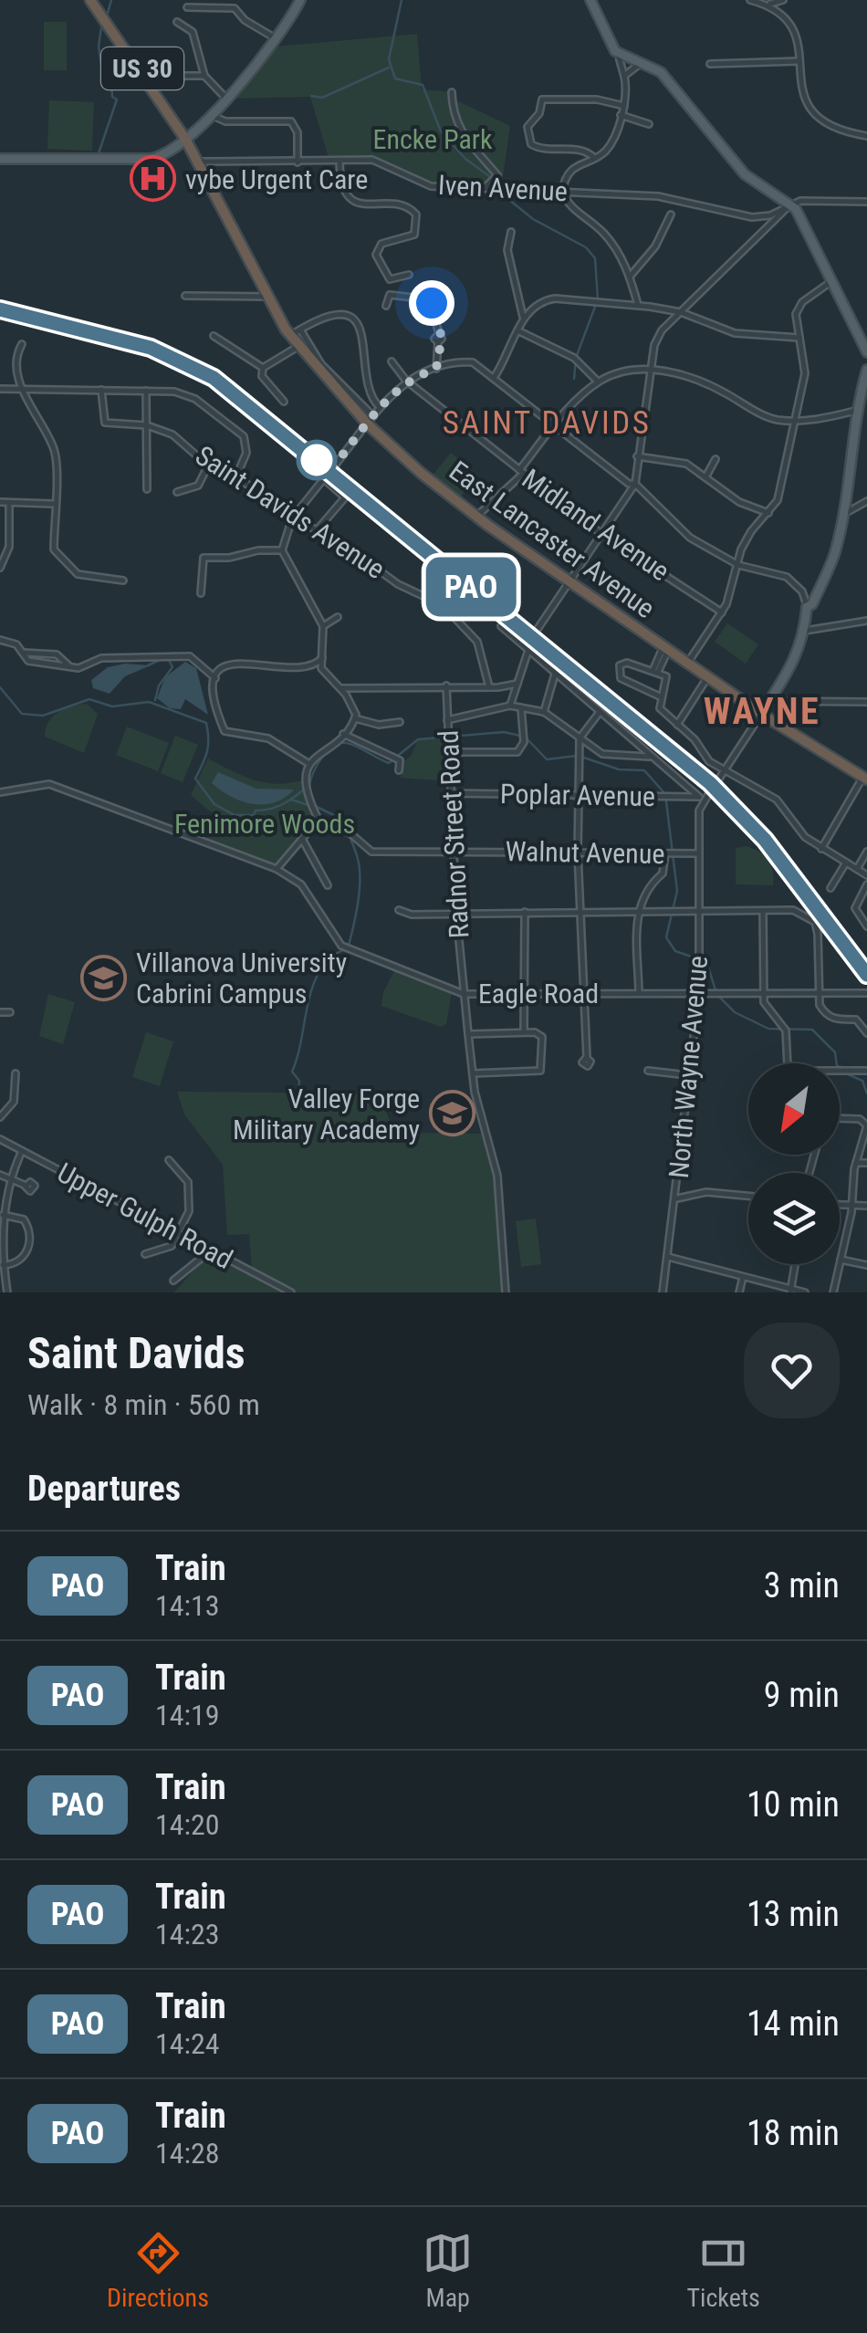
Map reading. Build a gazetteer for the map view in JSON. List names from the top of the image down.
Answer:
{
  "streets": {
    "highway": ["US 30", "East Lancaster Avenue"],
    "street": [
      "Iven Avenue",
      "Saint Davids Avenue",
      "Midland Avenue",
      "Poplar Avenue",
      "Radnor Street Road",
      "Walnut Avenue",
      "Eagle Road",
      "North Wayne Avenue",
      "Upper Gulph Road"
    ]
  },
  "crossings": [
    ["US 30", "East Lancaster Avenue"],
    ["Iven Avenue", "East Lancaster Avenue"],
    ["Poplar Avenue", "Radnor Street Road"],
    ["Poplar Avenue", "North Wayne Avenue"],
    ["Radnor Street Road", "Walnut Avenue"],
    ["Radnor Street Road", "Eagle Road"],
    ["Walnut Avenue", "North Wayne Avenue"],
    ["Eagle Road", "North Wayne Avenue"]
  ],
  "districts": ["SAINT DAVIDS", "WAYNE"],
  "parks": ["Encke Park", "Fenimore Woods"],
  "places": {
    "hospital": ["vybe Urgent Care"],
    "school or university": ["Villanova University Cabrini Campus", "Valley Forge Military Academy"]
  },
  "north": "bottom left",
  "page": {
    "on_map": "PAO",
    "heading": [
      ["Saint Davids", "Walk · 8 min · 560 m"],
      "Departures"
    ],
    "list": [
      {
        "mark": "PAO",
        "name": "Train",
        "note": "14:13",
        "value": "3 min"
      },
      {
        "mark": "PAO",
        "name": "Train",
        "note": "14:19",
        "value": "9 min"
      },
      {
        "mark": "PAO",
        "name": "Train",
        "note": "14:20",
        "value": "10 min"
      },
      {
        "mark": "PAO",
        "name": "Train",
        "note": "14:23",
        "value": "13 min"
      },
      {
        "mark": "PAO",
        "name": "Train",
        "note": "14:24",
        "value": "14 min"
      },
      {
        "mark": "PAO",
        "name": "Train",
        "note": "14:28",
        "value": "18 min"
      }
    ],
    "tabs": ["Directions", "Map", "Tickets"]
  }
}
